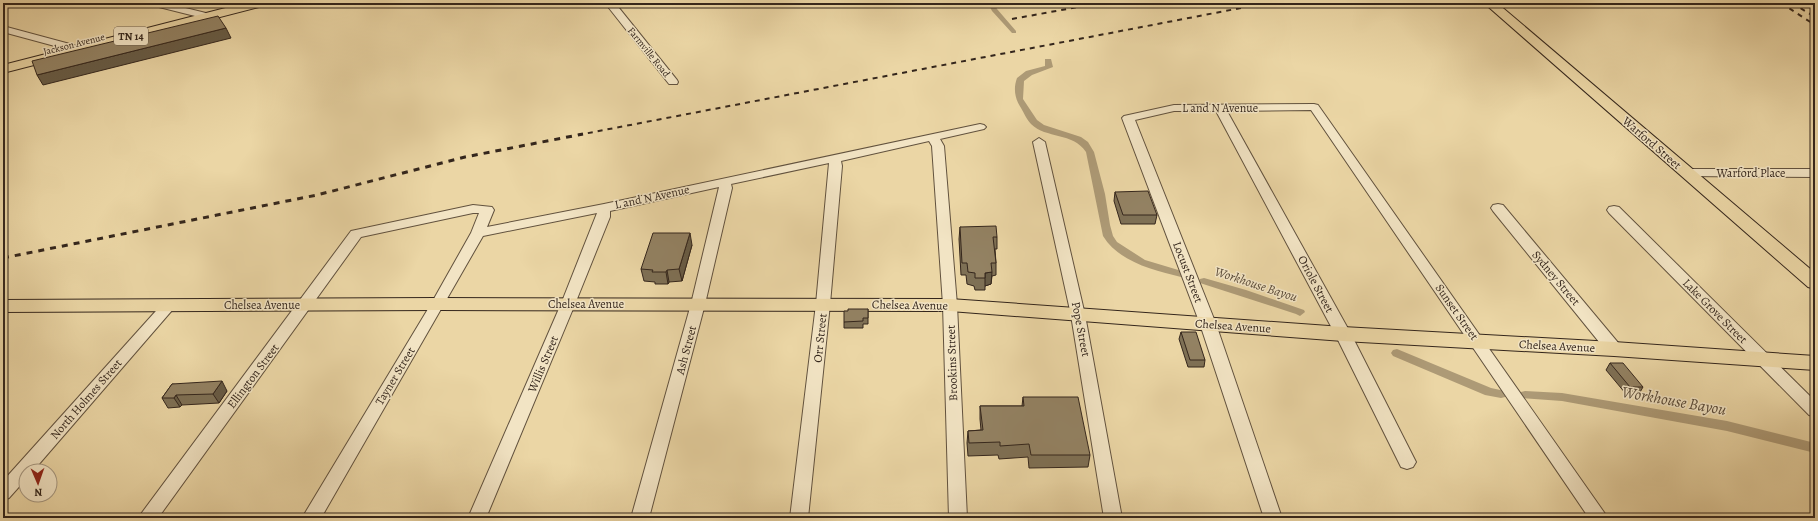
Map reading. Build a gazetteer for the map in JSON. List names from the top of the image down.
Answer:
{
  "streets": {
    "main road": [
      "TN 14",
      "Jackson Avenue",
      "Warford Street",
      "Chelsea Avenue"
    ],
    "street": [
      "Farmville Road",
      "L and N Avenue",
      "Warford Place",
      "Locust Street",
      "Sydney Street",
      "Oriole Street",
      "Lake Grove Street",
      "Sunset Street",
      "Pope Street",
      "Orr Street",
      "Ash Street",
      "Brookins Street",
      "Willis Street",
      "Ellington Street",
      "Tayner Street",
      "North Holmes Street"
    ]
  },
  "crossings": [
    ["L and N Avenue", "Locust Street"],
    ["L and N Avenue", "Oriole Street"],
    ["L and N Avenue", "Sunset Street"],
    ["L and N Avenue", "Orr Street"],
    ["L and N Avenue", "Ash Street"],
    ["L and N Avenue", "Brookins Street"],
    ["L and N Avenue", "Willis Street"],
    ["L and N Avenue", "Ellington Street"],
    ["L and N Avenue", "Tayner Street"],
    ["Warford Street", "Warford Place"],
    ["Locust Street", "Chelsea Avenue"],
    ["Sydney Street", "Chelsea Avenue"],
    ["Oriole Street", "Chelsea Avenue"],
    ["Chelsea Avenue", "Lake Grove Street"],
    ["Chelsea Avenue", "Sunset Street"],
    ["Chelsea Avenue", "Pope Street"],
    ["Chelsea Avenue", "Orr Street"],
    ["Chelsea Avenue", "Ash Street"],
    ["Chelsea Avenue", "Brookins Street"],
    ["Chelsea Avenue", "Willis Street"],
    ["Chelsea Avenue", "Ellington Street"],
    ["Chelsea Avenue", "Tayner Street"],
    ["Chelsea Avenue", "North Holmes Street"],
    ["Ellington Street", "Tayner Street"]
  ],
  "water": ["Workhouse Bayou"],
  "north": "bottom"
}
